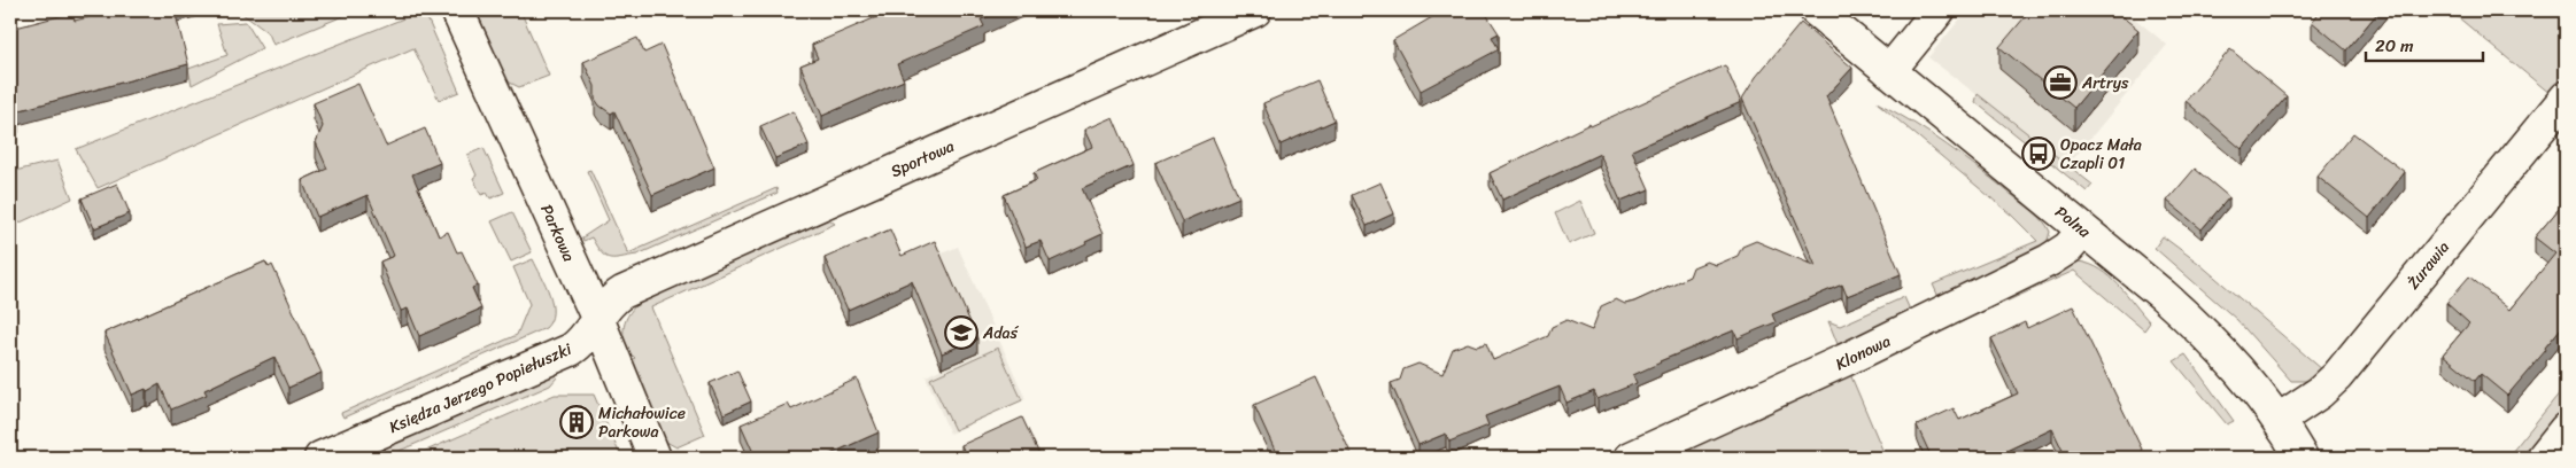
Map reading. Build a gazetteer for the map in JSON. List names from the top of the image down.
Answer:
{
  "streets": {
    "street": [
      "Sportowa",
      "Polna",
      "Parkowa",
      "Żurawia",
      "Klonowa",
      "Księdza Jerzego Popiełuszki"
    ]
  },
  "crossings": [
    ["Sportowa", "Parkowa"],
    ["Sportowa", "Księdza Jerzego Popiełuszki"],
    ["Polna", "Żurawia"],
    ["Polna", "Klonowa"],
    ["Parkowa", "Księdza Jerzego Popiełuszki"]
  ],
  "places": {
    "office": ["Artrys"],
    "bus stop": ["Opacz Mała Czapli 01"],
    "school or university": ["Adaś"],
    "building": ["Michałowice Parkowa"]
  },
  "scale_bar": "20 m"
}
